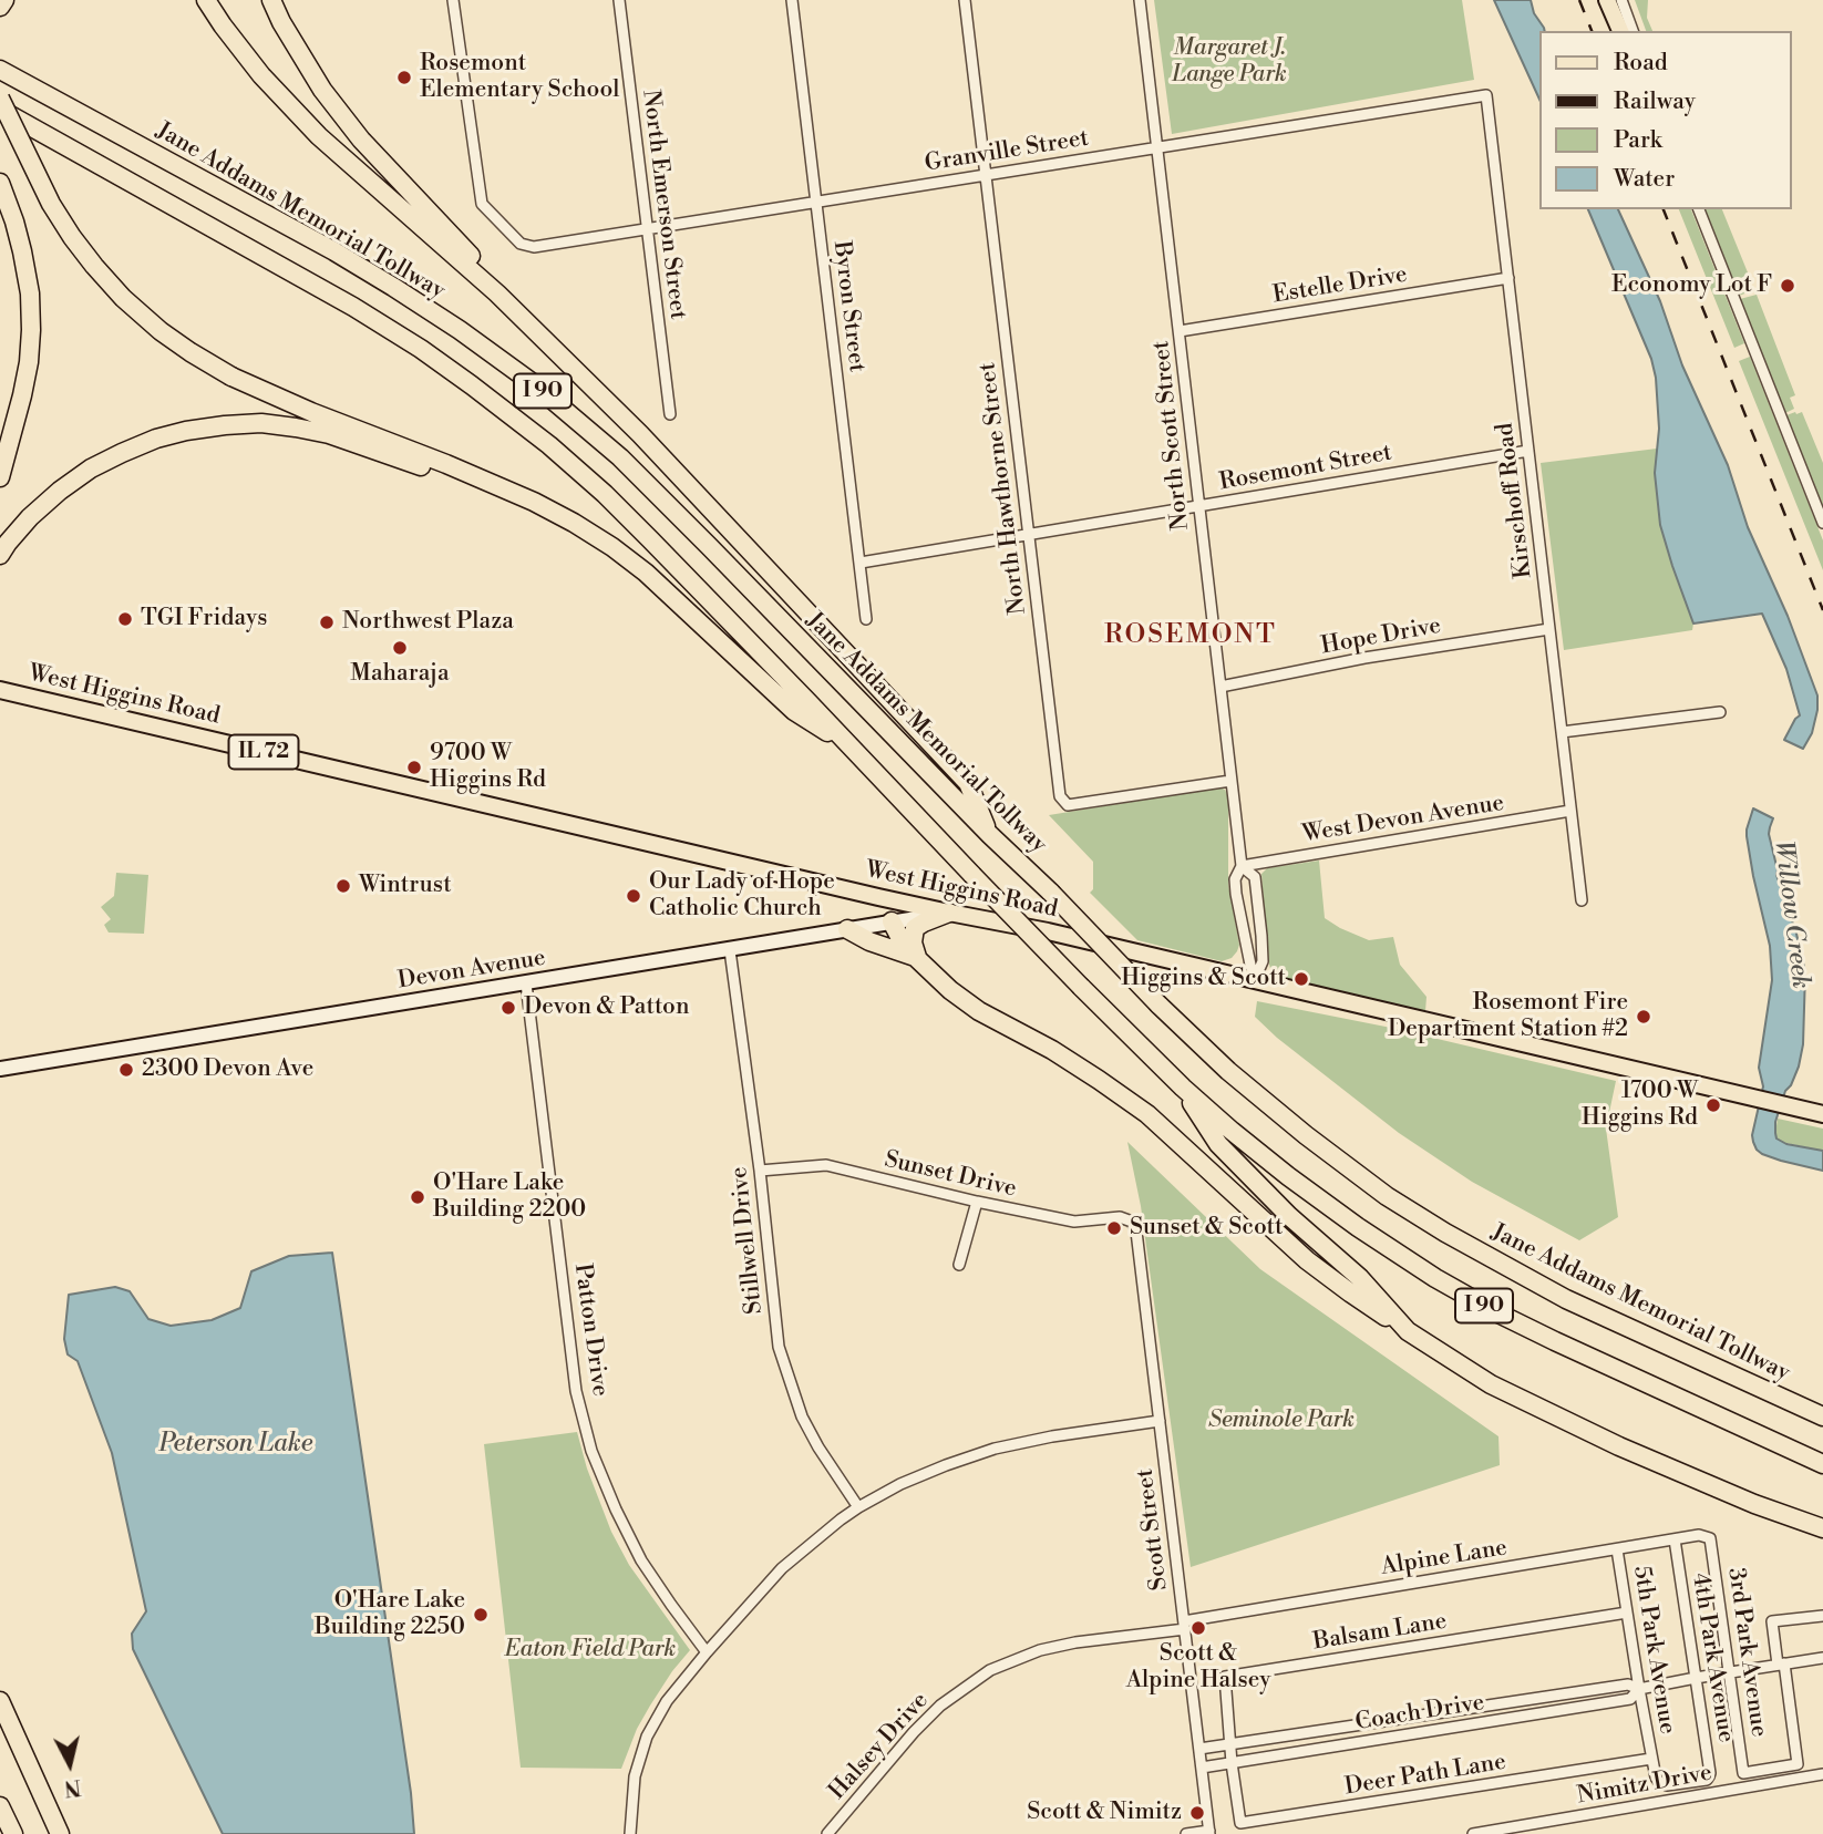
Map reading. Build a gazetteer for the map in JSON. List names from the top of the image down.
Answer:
{
  "streets": {
    "highway": ["Jane Addams Memorial Tollway", "I 90"],
    "main road": ["West Higgins Road", "IL 72", "Devon Avenue"],
    "street": [
      "Granville Street",
      "North Emerson Street",
      "Estelle Drive",
      "Byron Street",
      "North Scott Street",
      "Rosemont Street",
      "North Hawthorne Street",
      "Kirschoff Road",
      "Hope Drive",
      "West Devon Avenue",
      "Sunset Drive",
      "Stillwell Drive",
      "Patton Drive",
      "Scott Street",
      "Alpine Lane",
      "Balsam Lane",
      "5th Park Avenue",
      "3rd Park Avenue",
      "4th Park Avenue",
      "Coach Drive",
      "Halsey Drive",
      "Deer Path Lane",
      "Nimitz Drive"
    ]
  },
  "crossings": [
    ["Granville Street", "North Emerson Street"],
    ["Granville Street", "Byron Street"],
    ["Granville Street", "North Scott Street"],
    ["Granville Street", "North Hawthorne Street"],
    ["Granville Street", "Kirschoff Road"],
    ["Estelle Drive", "North Scott Street"],
    ["Estelle Drive", "Kirschoff Road"],
    ["Byron Street", "Rosemont Street"],
    ["North Scott Street", "Rosemont Street"],
    ["North Scott Street", "North Hawthorne Street"],
    ["North Scott Street", "Hope Drive"],
    ["North Scott Street", "West Higgins Road"],
    ["North Scott Street", "West Devon Avenue"],
    ["Rosemont Street", "North Hawthorne Street"],
    ["Rosemont Street", "Kirschoff Road"],
    ["Kirschoff Road", "Hope Drive"],
    ["Kirschoff Road", "West Devon Avenue"],
    ["West Higgins Road", "Devon Avenue"],
    ["Devon Avenue", "Stillwell Drive"],
    ["Devon Avenue", "Patton Drive"],
    ["Sunset Drive", "Stillwell Drive"],
    ["Sunset Drive", "Scott Street"],
    ["Scott Street", "Alpine Lane"],
    ["Scott Street", "Coach Drive"],
    ["Scott Street", "Halsey Drive"],
    ["Alpine Lane", "5th Park Avenue"],
    ["Alpine Lane", "3rd Park Avenue"],
    ["Alpine Lane", "4th Park Avenue"],
    ["Alpine Lane", "Halsey Drive"],
    ["Balsam Lane", "5th Park Avenue"],
    ["Balsam Lane", "Coach Drive"],
    ["Balsam Lane", "Deer Path Lane"],
    ["5th Park Avenue", "4th Park Avenue"],
    ["5th Park Avenue", "Coach Drive"],
    ["5th Park Avenue", "Deer Path Lane"],
    ["3rd Park Avenue", "Coach Drive"],
    ["4th Park Avenue", "Coach Drive"],
    ["4th Park Avenue", "Deer Path Lane"],
    ["Coach Drive", "Deer Path Lane"]
  ],
  "districts": ["ROSEMONT"],
  "water": ["Willow Creek", "Peterson Lake"],
  "parks": ["Margaret J. Lange Park", "Seminole Park", "Eaton Field Park"],
  "places": [
    "Rosemont Elementary School",
    "Economy Lot F",
    "TGI Fridays",
    "Northwest Plaza",
    "Maharaja",
    "9700 W Higgins Rd",
    "Wintrust",
    "Our Lady of Hope Catholic Church",
    "Higgins & Scott",
    "Devon & Patton",
    "Rosemont Fire Department Station #2",
    "2300 Devon Ave",
    "1700 W Higgins Rd",
    "O'Hare Lake Building 2200",
    "Sunset & Scott",
    "O'Hare Lake Building 2250",
    "Scott & Alpine Halsey",
    "Scott & Nimitz"
  ],
  "legend": [
    "Road",
    "Railway",
    "Park",
    "Water"
  ],
  "north": "bottom"
}
